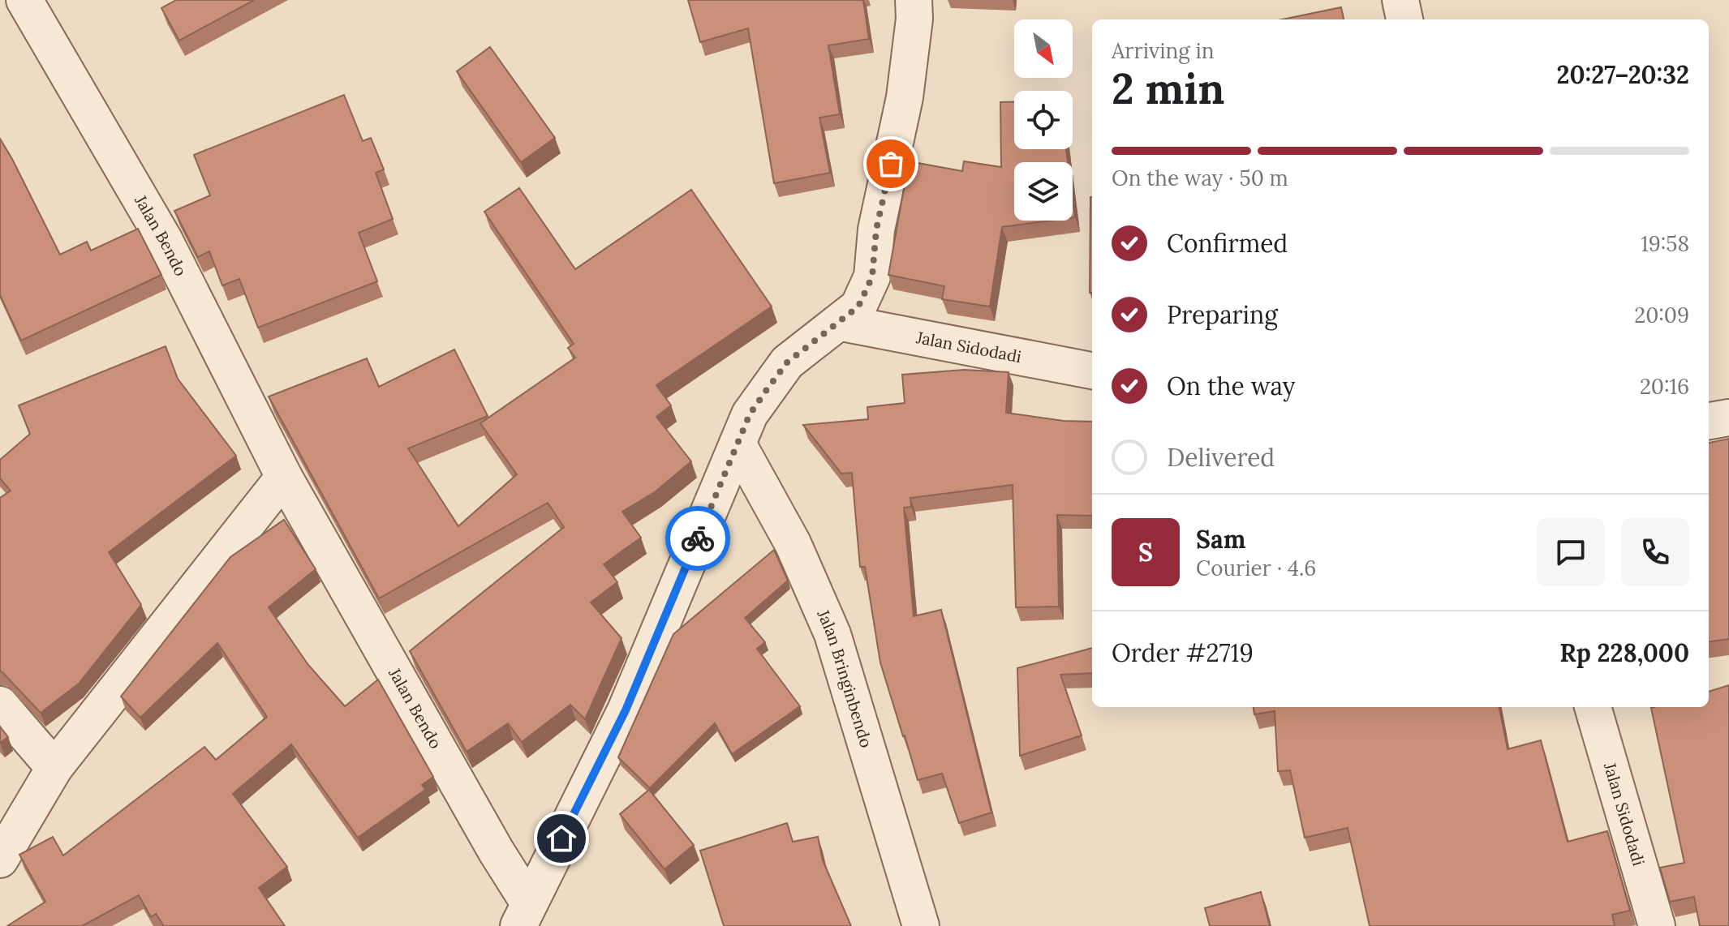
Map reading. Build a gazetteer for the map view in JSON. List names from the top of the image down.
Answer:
{
  "streets": {
    "street": ["Jalan Bendo", "Jalan Sidodadi", "Jalan Bringinbendo"]
  },
  "north": "bottom right",
  "page": {
    "heading": ["2 min", "Arriving in", "20:27–20:32"],
    "panel": [
      "Sam",
      "Courier · 4.6",
      "Order #2719",
      "Rp 228,000"
    ],
    "bar": "On the way · 50 m",
    "list": [
      ["Confirmed", "19:58"],
      ["Preparing", "20:09"],
      ["On the way", "20:16"],
      "Delivered"
    ],
    "round": "S"
  }
}
